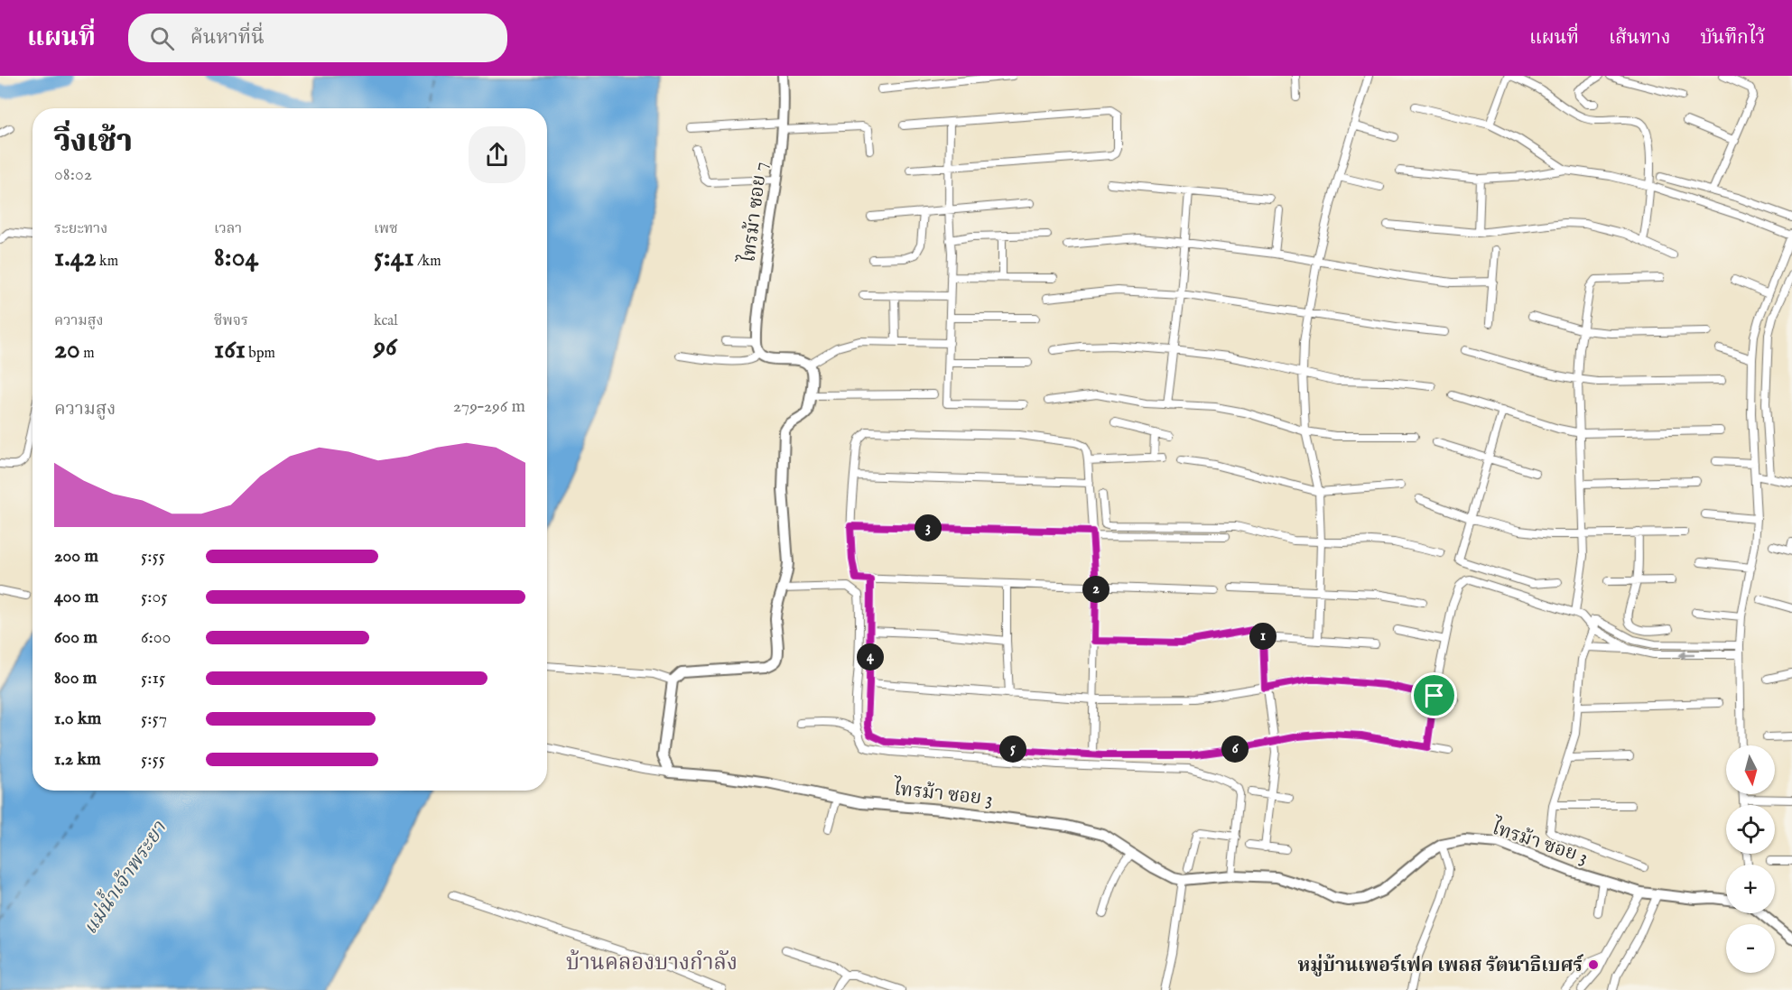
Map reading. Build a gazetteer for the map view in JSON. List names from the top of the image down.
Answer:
{
  "streets": {
    "street": ["ไทรม้า ซอย 7", "ไทรม้า ซอย 3"]
  },
  "districts": ["บ้านคลองบางกำลัง"],
  "water": ["แม่น้ำเจ้าพระยา"],
  "places": ["หมู่บ้านเพอร์เฟค เพลส รัตนาธิเบศร์"],
  "north": "bottom",
  "page": {
    "header": "แผนที่",
    "search": "ค้นหาที่นี่",
    "nav": ["แผนที่", "เส้นทาง", "บันทึกไว้"],
    "heading": ["วิ่งเช้า", "08:02"],
    "stats": [
      ["ระยะทาง", "1.42 km"],
      ["เวลา", "8:04"],
      ["เพซ", "5:41 /km"],
      ["ความสูง", "20 m"],
      ["ชีพจร", "161 bpm"],
      ["kcal", "96"]
    ],
    "chart": ["ความสูง", "279–296 m"],
    "pins": [
      "3",
      "2",
      "1",
      "4",
      "5",
      "6"
    ],
    "list": [
      {
        "name": "200 m",
        "note": "5:55"
      },
      {
        "name": "400 m",
        "note": "5:05"
      },
      {
        "name": "600 m",
        "note": "6:00"
      },
      {
        "name": "800 m",
        "note": "5:15"
      },
      {
        "name": "1.0 km",
        "note": "5:57"
      },
      {
        "name": "1.2 km",
        "note": "5:55"
      }
    ],
    "map_buttons": ["+", "−"]
  }
}
